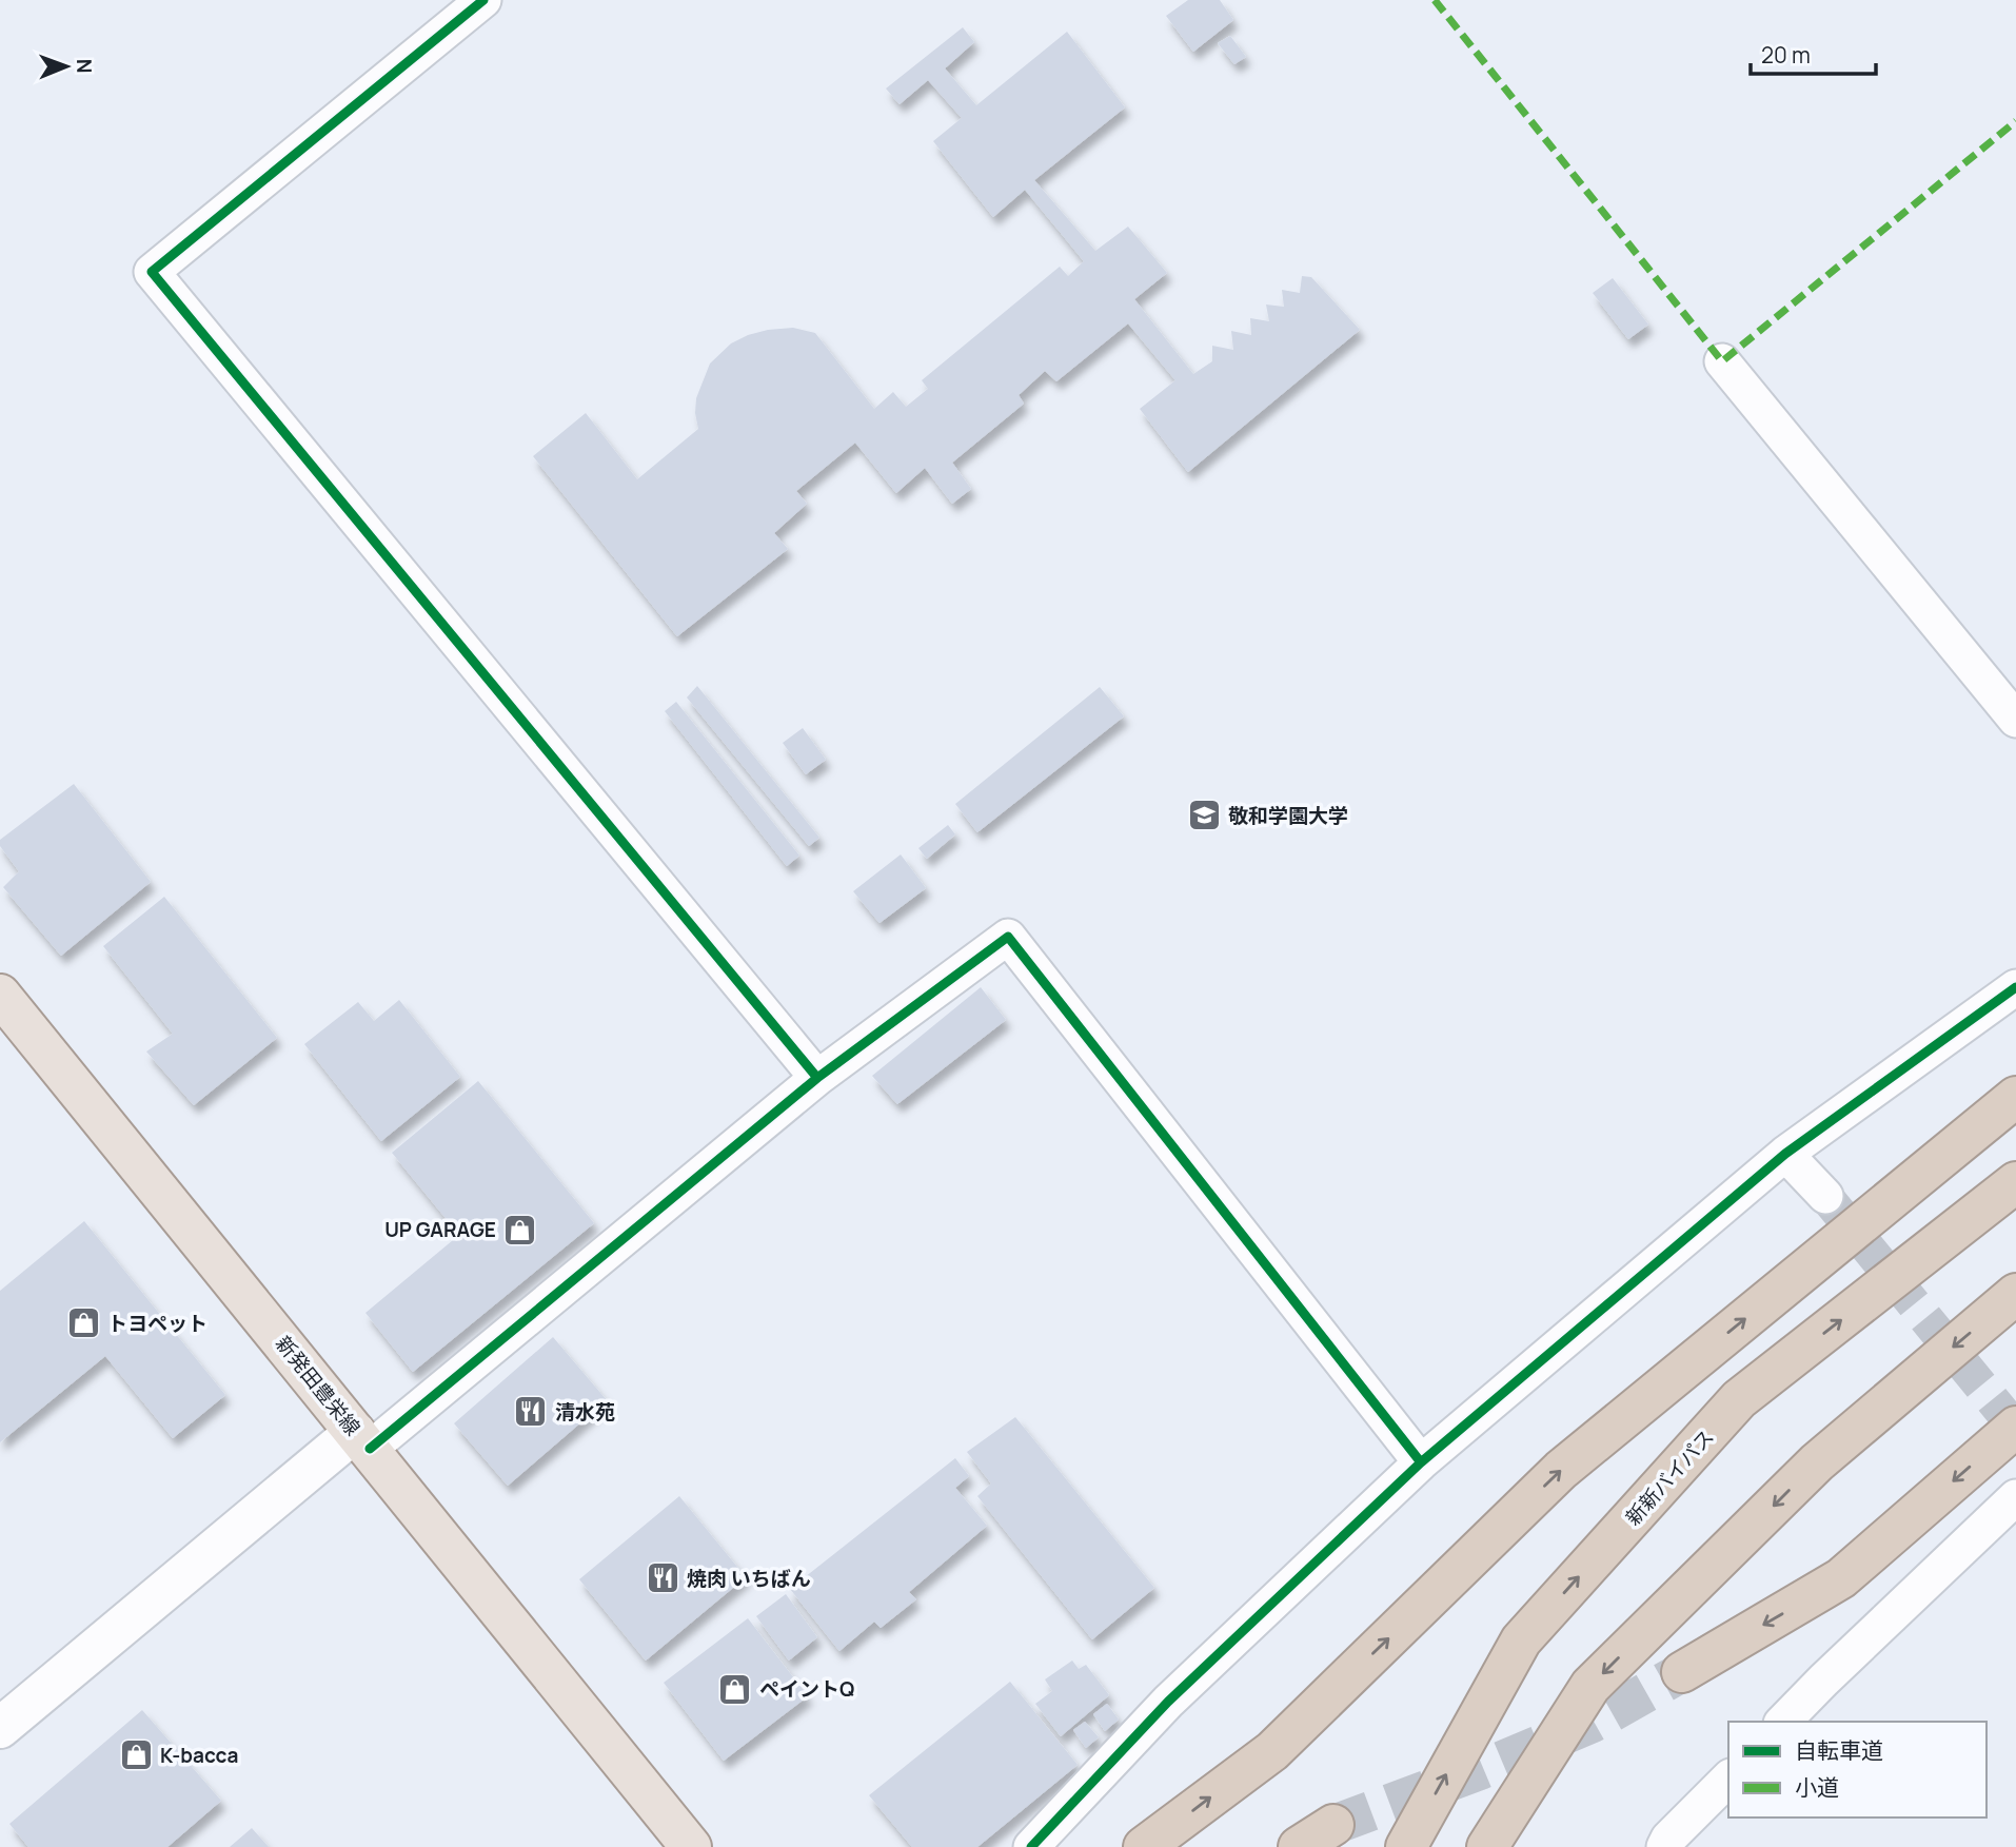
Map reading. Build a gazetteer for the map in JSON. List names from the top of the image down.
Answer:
{
  "streets": {
    "highway": ["新新バイパス"],
    "main road": ["新発田豊栄線"]
  },
  "places": {
    "school or university": ["敬和学園大学"],
    "shop": [
      "UP GARAGE",
      "トヨペット",
      "ペイントQ",
      "K-bacca"
    ],
    "restaurant": ["清水苑", "焼肉 いちばん"]
  },
  "legend": ["自転車道", "小道"],
  "scale_bar": "20 m",
  "north": "right"
}
